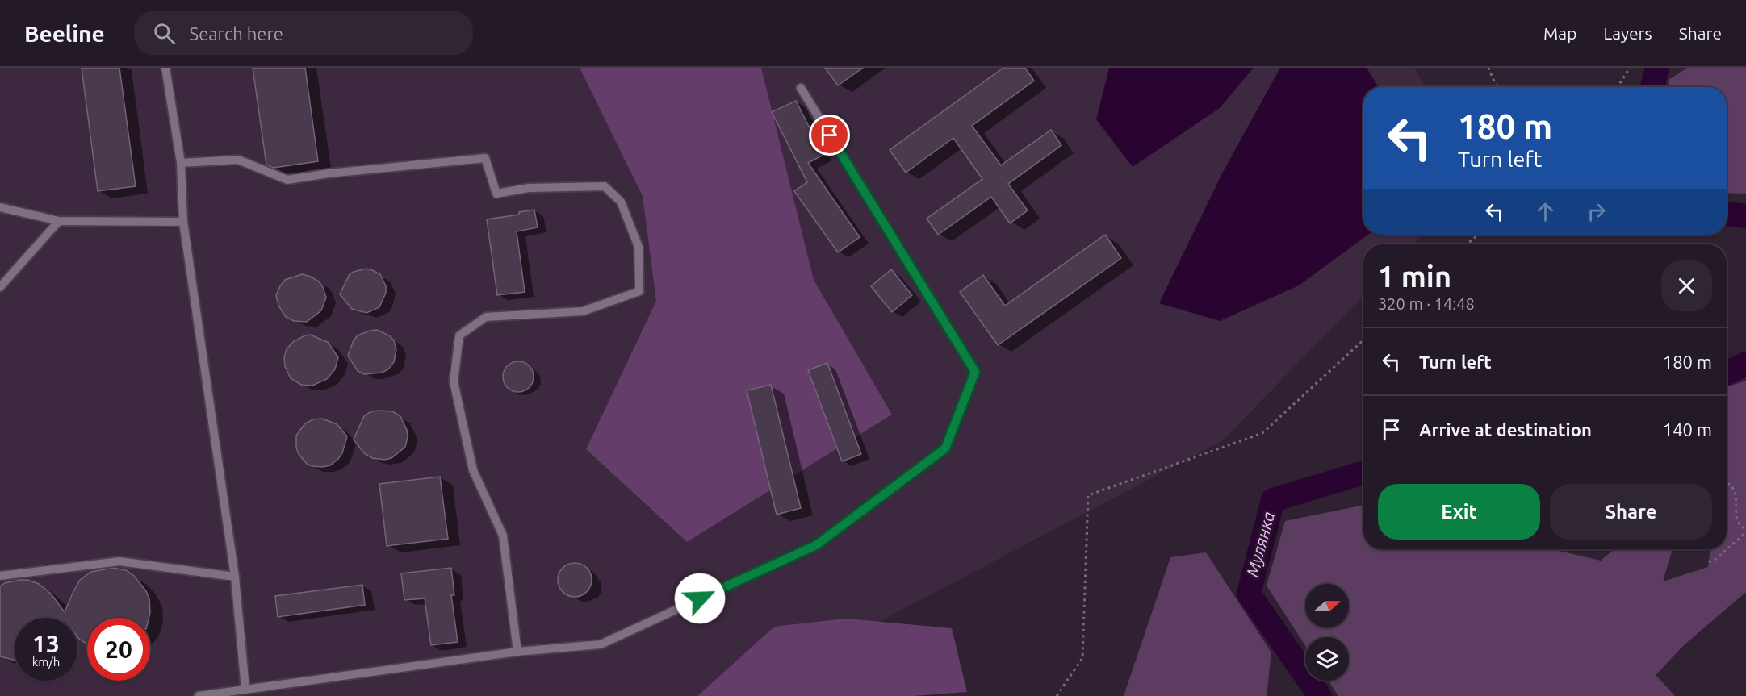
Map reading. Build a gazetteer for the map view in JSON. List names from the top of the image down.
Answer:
{
  "water": ["Мулянка"],
  "north": "right",
  "page": {
    "header": "Beeline",
    "search": "Search here",
    "nav": ["Map", "Layers", "Share"],
    "turn": ["180 m", "Turn left"],
    "heading": ["1 min", "320 m · 14:48"],
    "list": [
      {
        "name": "Turn left",
        "value": "180 m"
      },
      {
        "name": "Arrive at destination",
        "value": "140 m"
      }
    ],
    "buttons": ["Exit", "Share"],
    "speed": "13 km/h",
    "limit": "20"
  }
}
